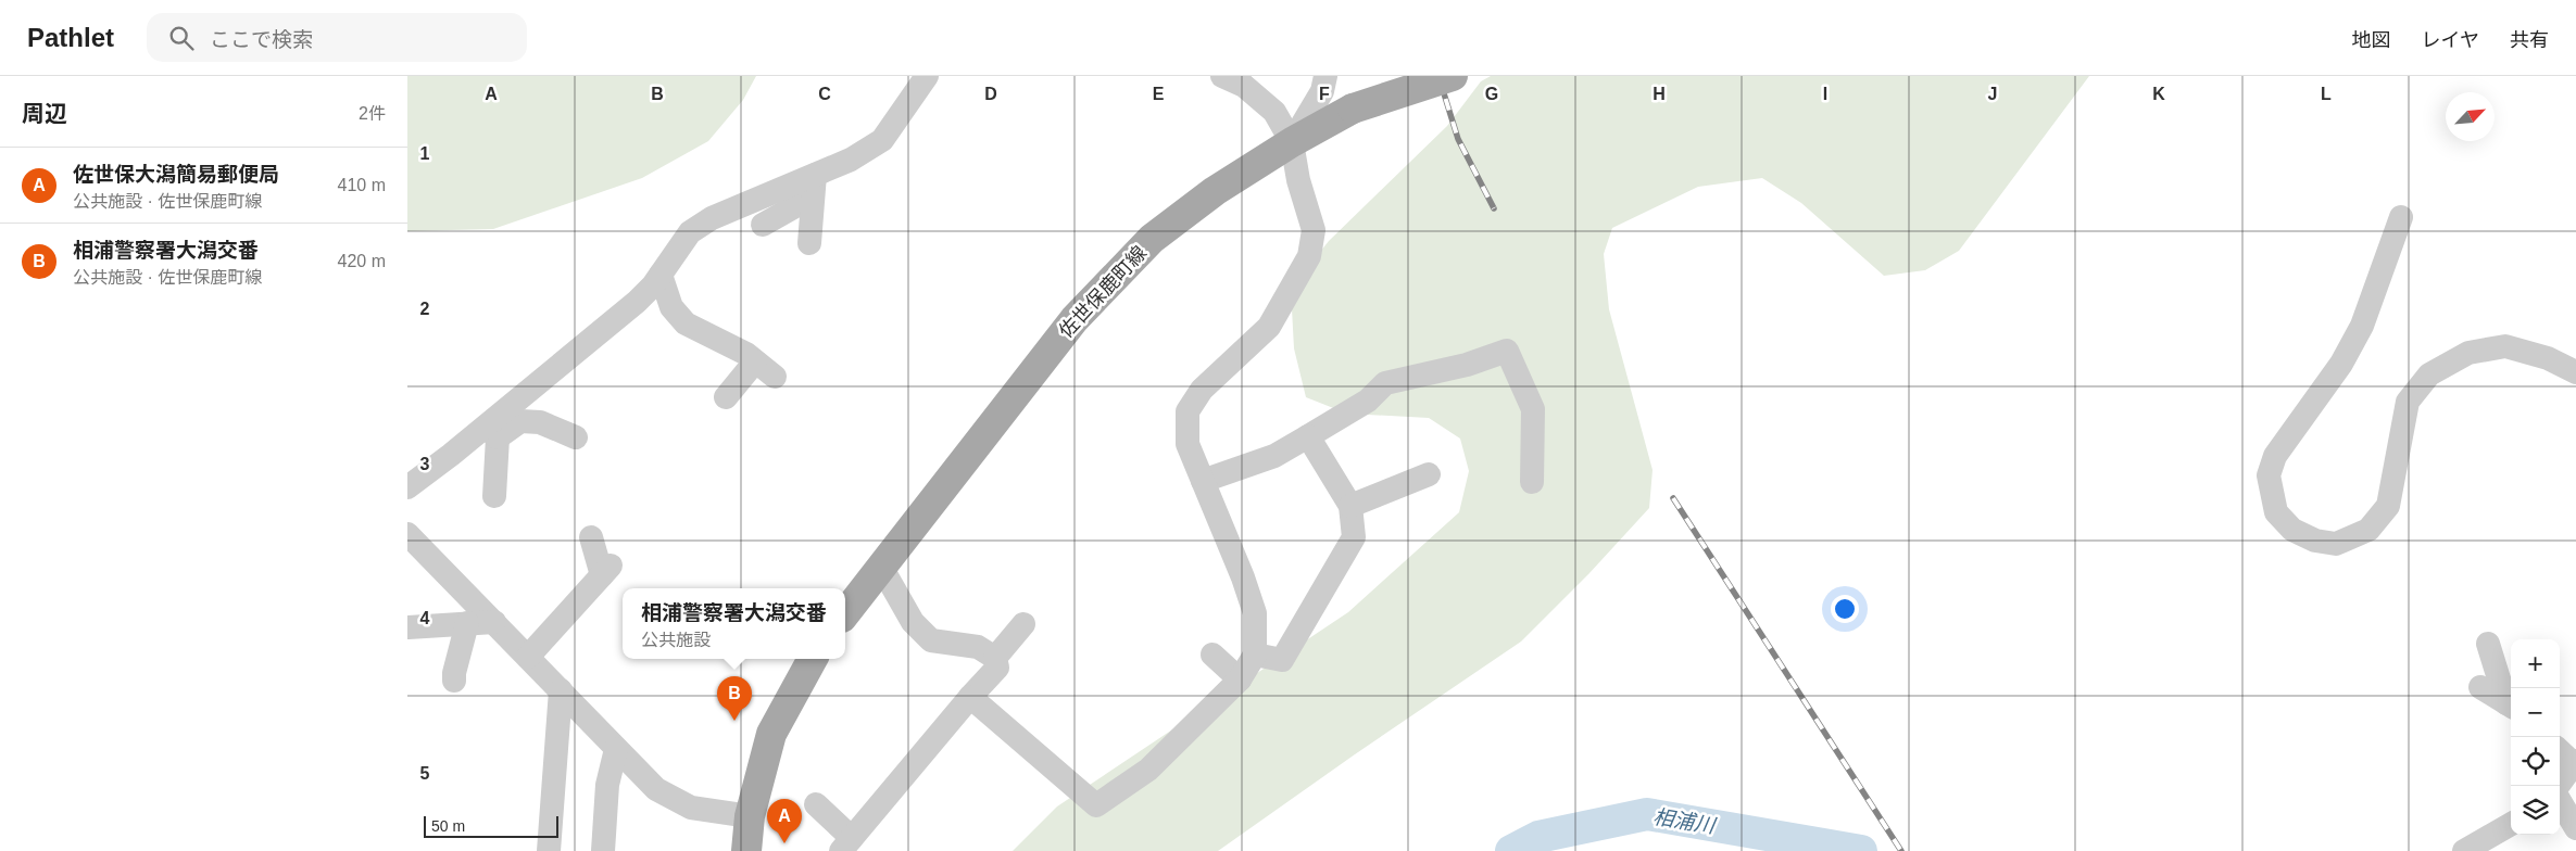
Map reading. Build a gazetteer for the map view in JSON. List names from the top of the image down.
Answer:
{
  "streets": {
    "main road": ["佐世保鹿町線"]
  },
  "water": ["相浦川"],
  "scale_bar": "50 m",
  "north": "top right",
  "page": {
    "header": "Pathlet",
    "search": "ここで検索",
    "nav": ["地図", "レイヤ", "共有"],
    "heading": ["周辺", "2件"],
    "list": [
      {
        "mark": "A",
        "name": "佐世保大潟簡易郵便局",
        "note": "公共施設 · 佐世保鹿町線",
        "value": "410 m"
      },
      {
        "mark": "B",
        "name": "相浦警察署大潟交番",
        "note": "公共施設 · 佐世保鹿町線",
        "value": "420 m"
      }
    ],
    "popup": ["相浦警察署大潟交番", "公共施設"],
    "map_buttons": ["+", "−"],
    "pins": ["B", "A"],
    "scale": "50 m"
  },
  "grid": {
    "columns": [
      "A",
      "B",
      "C",
      "D",
      "E",
      "F",
      "G",
      "H",
      "I",
      "J",
      "K",
      "L"
    ],
    "rows": [
      "1",
      "2",
      "3",
      "4",
      "5"
    ]
  }
}
